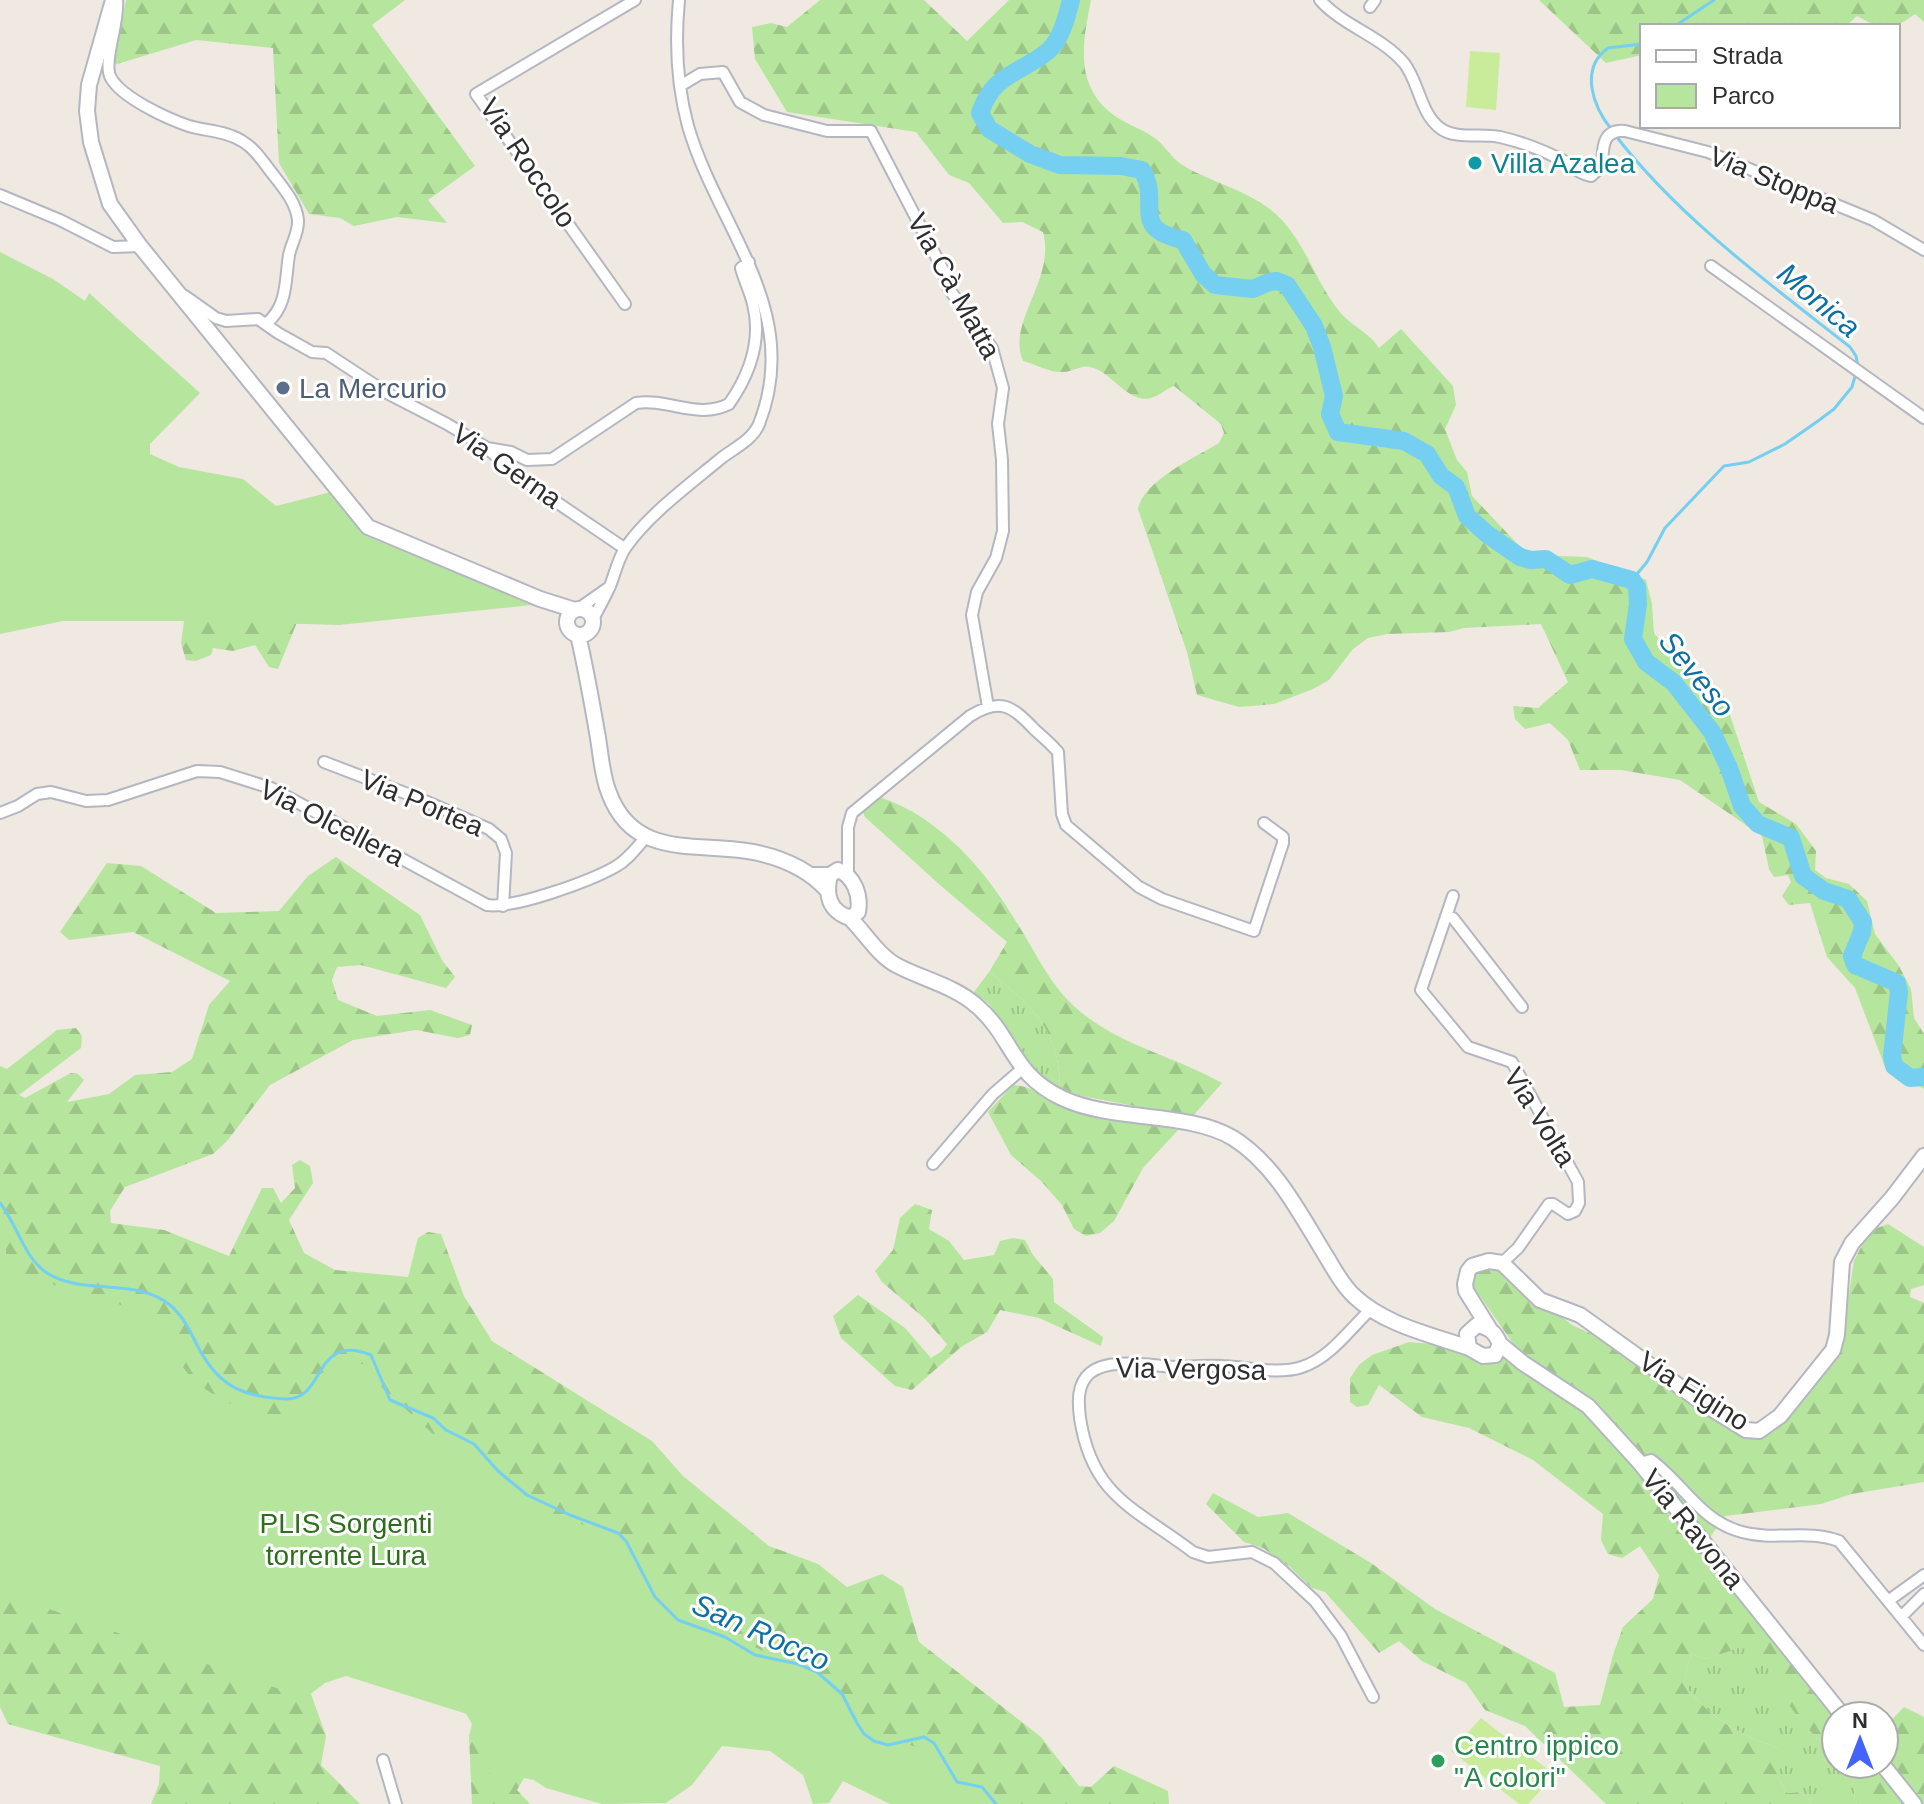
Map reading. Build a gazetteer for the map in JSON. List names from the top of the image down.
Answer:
{
  "streets": {
    "street": [
      "Via Roccolo",
      "Via Stoppa",
      "Via Cà Matta",
      "Via Gerna",
      "Via Portea",
      "Via Olcellera",
      "Via Volta",
      "Via Vergosa",
      "Via Figino",
      "Via Ravona"
    ]
  },
  "crossings": [
    ["Via Portea", "Via Olcellera"],
    ["Via Volta", "Via Figino"]
  ],
  "water": ["Monica", "Seveso", "San Rocco"],
  "parks": ["PLIS Sorgenti torrente Lura"],
  "places": ["Villa Azalea", "La Mercurio", "Centro ippico \"A colori\""],
  "legend": ["Strada", "Parco"],
  "north": "top"
}
